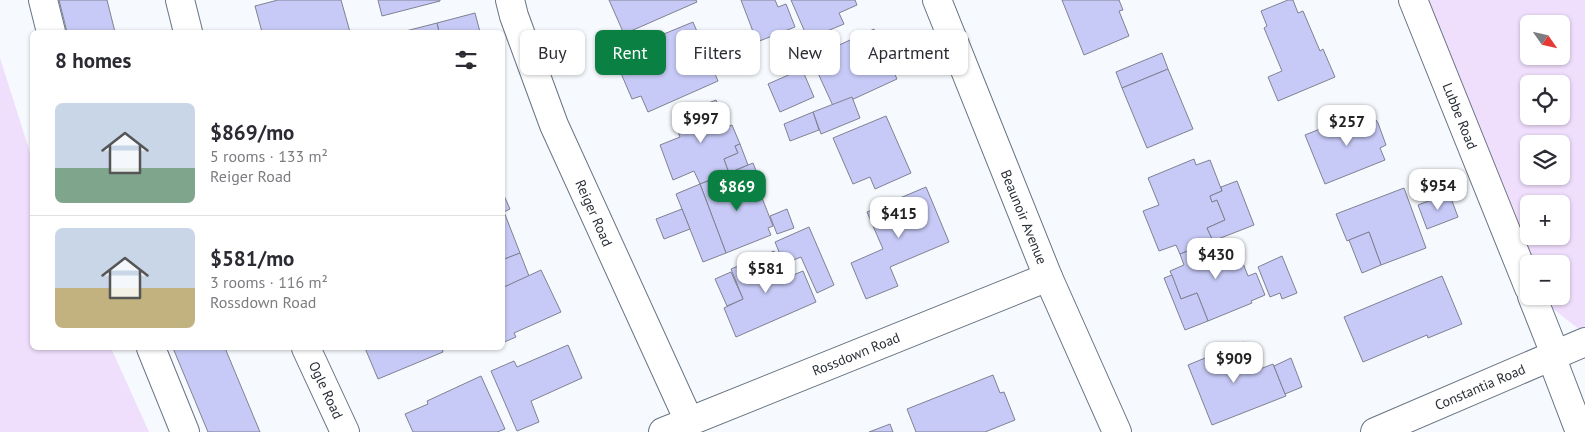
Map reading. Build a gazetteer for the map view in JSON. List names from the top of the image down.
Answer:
{
  "streets": {
    "street": [
      "Lubbe Road",
      "Reiger Road",
      "Beaunoir Avenue",
      "Rossdown Road",
      "Constantia Road",
      "Ogle Road"
    ]
  },
  "crossings": [
    ["Reiger Road", "Rossdown Road"],
    ["Beaunoir Avenue", "Rossdown Road"]
  ],
  "north": "bottom right",
  "page": {
    "map_buttons": ["+", "−"],
    "chip": [
      "Buy",
      "Rent",
      "Filters",
      "New",
      "Apartment"
    ],
    "heading": "8 homes",
    "list": [
      {
        "name": "$869/mo",
        "note": "5 rooms · 133 m² · Reiger Road"
      },
      {
        "name": "$581/mo",
        "note": "3 rooms · 116 m² · Rossdown Road"
      }
    ],
    "price": [
      "$997",
      "$257",
      "$954",
      "$869",
      "$415",
      "$430",
      "$581",
      "$909"
    ]
  }
}
